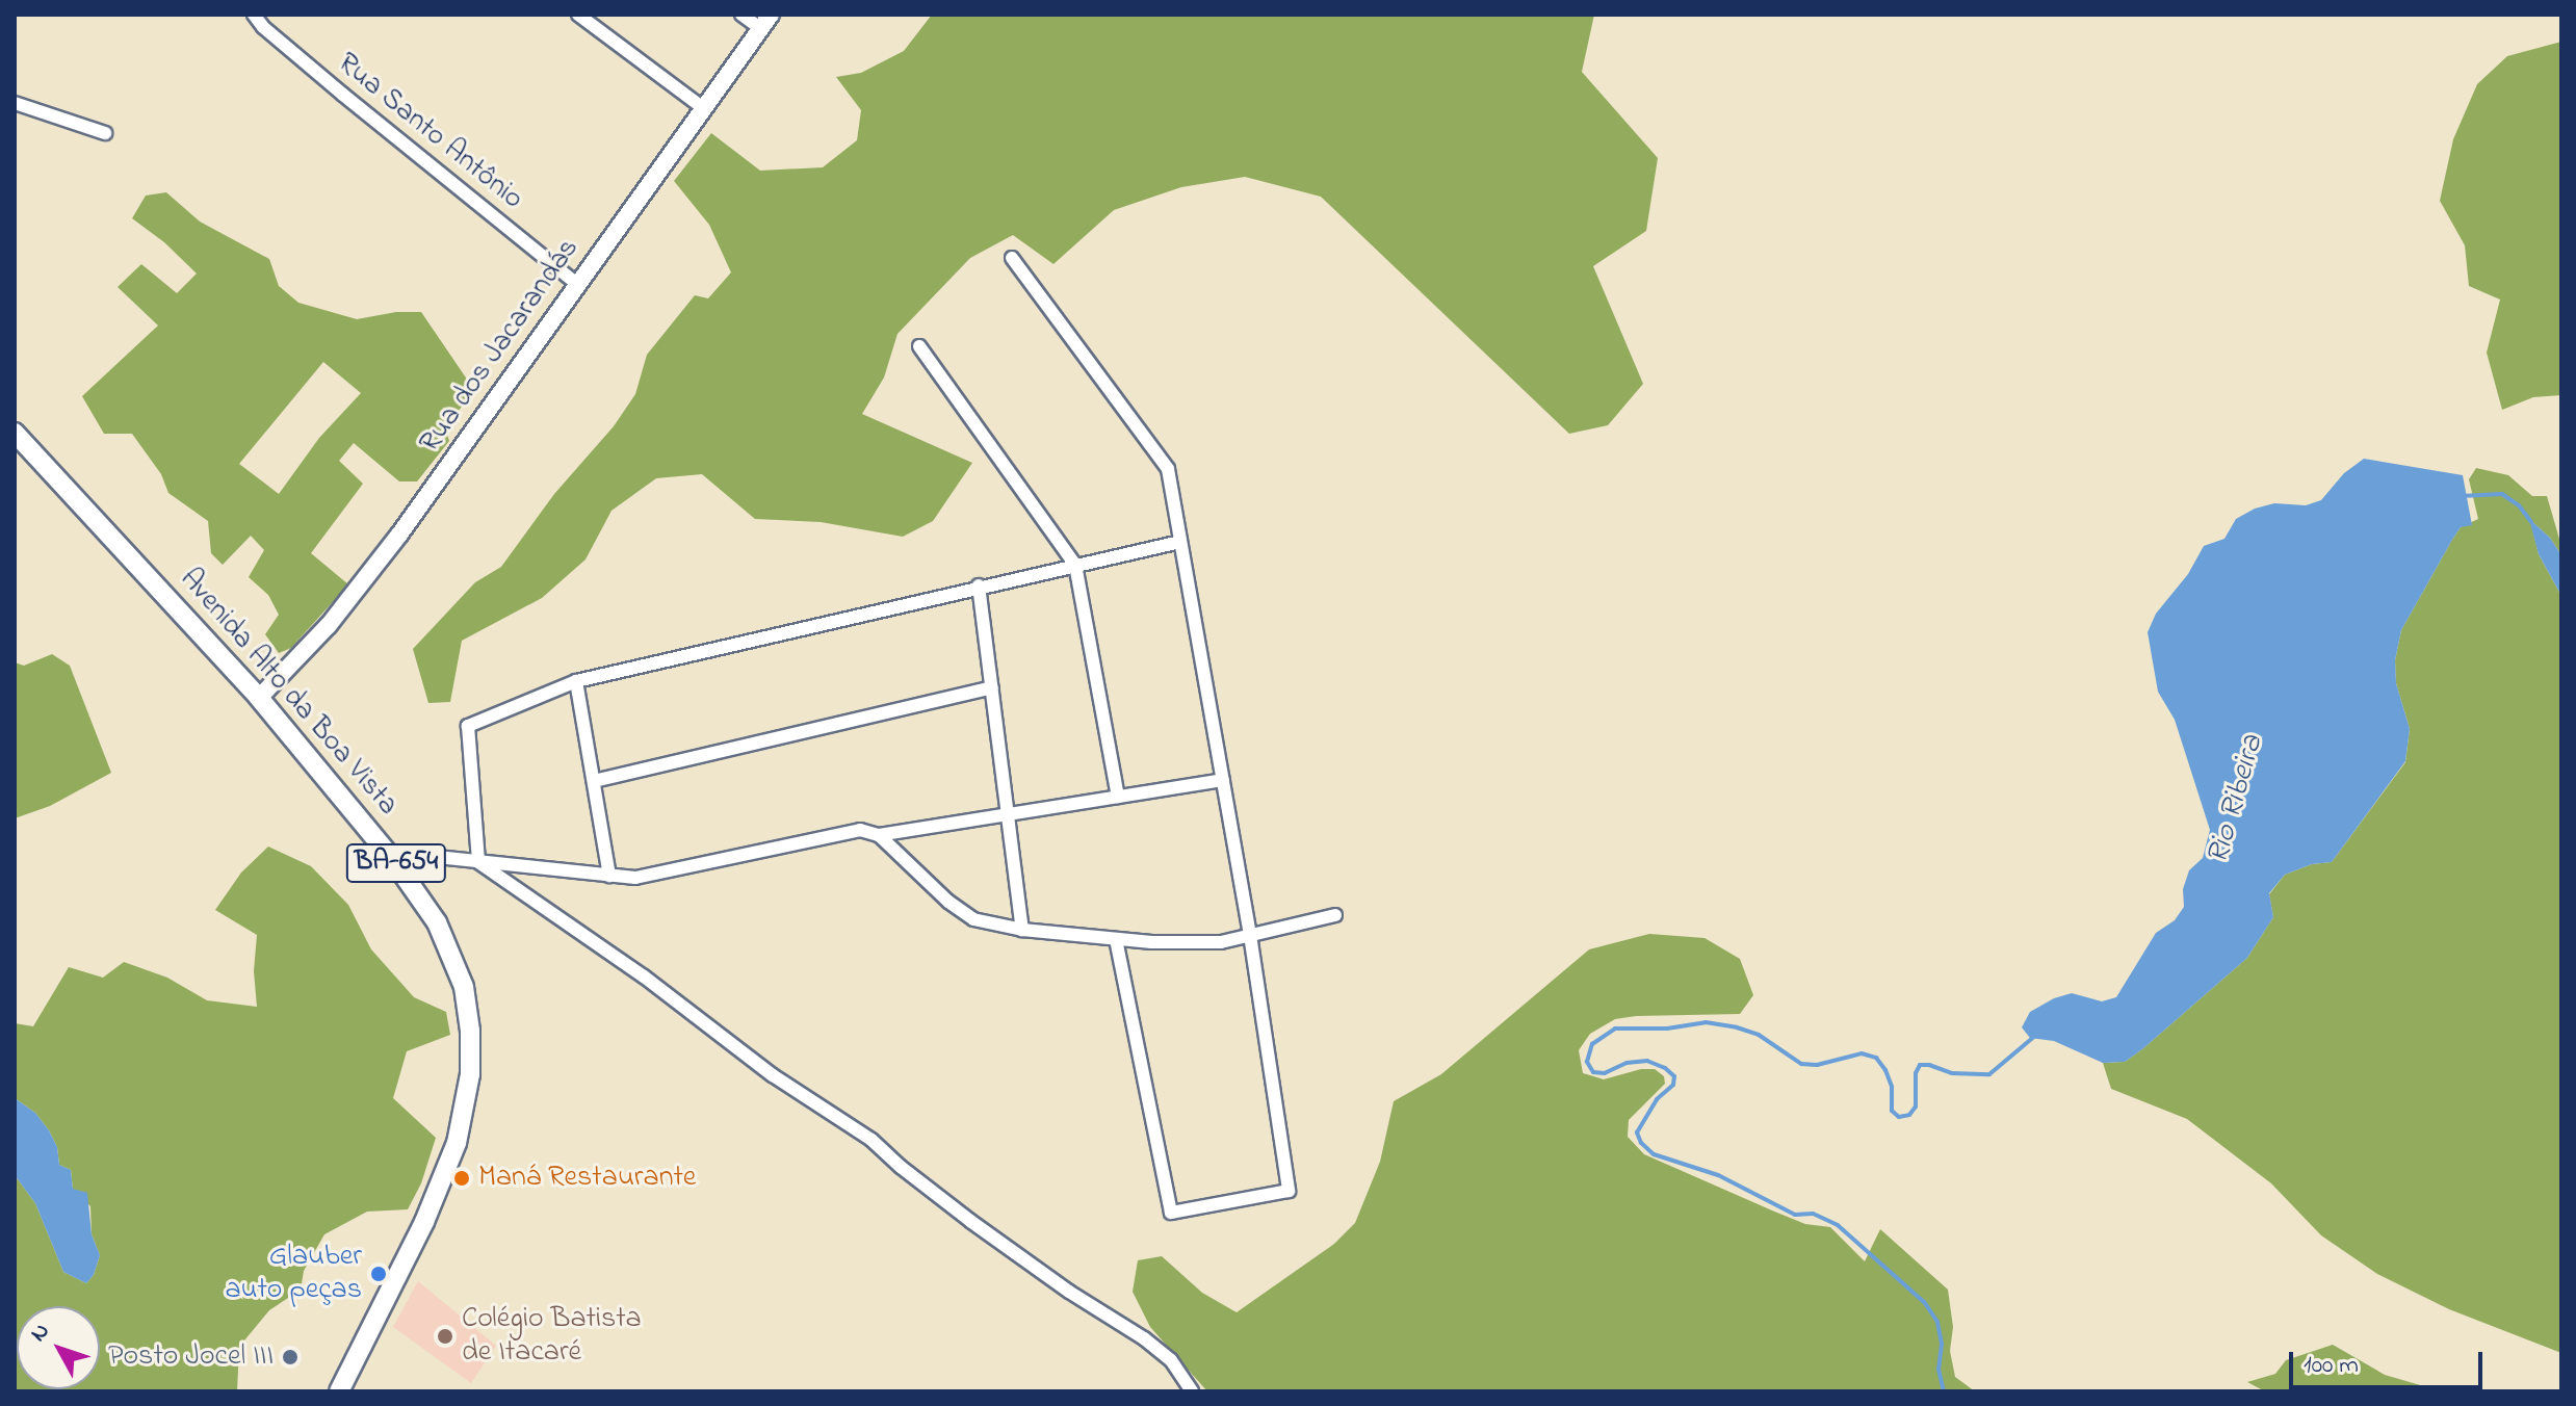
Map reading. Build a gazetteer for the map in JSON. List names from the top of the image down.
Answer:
{
  "streets": {
    "main road": ["Avenida Alto da Boa Vista", "BA-654"],
    "street": ["Rua Santo Antônio", "Rua dos Jacarandás"]
  },
  "crossings": [
    ["Rua Santo Antônio", "Rua dos Jacarandás"],
    ["Rua dos Jacarandás", "Avenida Alto da Boa Vista"]
  ],
  "water": ["Rio Ribeira"],
  "places": [
    "Maná Restaurante",
    "Glauber auto peças",
    "Colégio Batista de Itacaré",
    "Posto Jocel III"
  ],
  "scale_bar": "100 m",
  "north": "top left"
}
